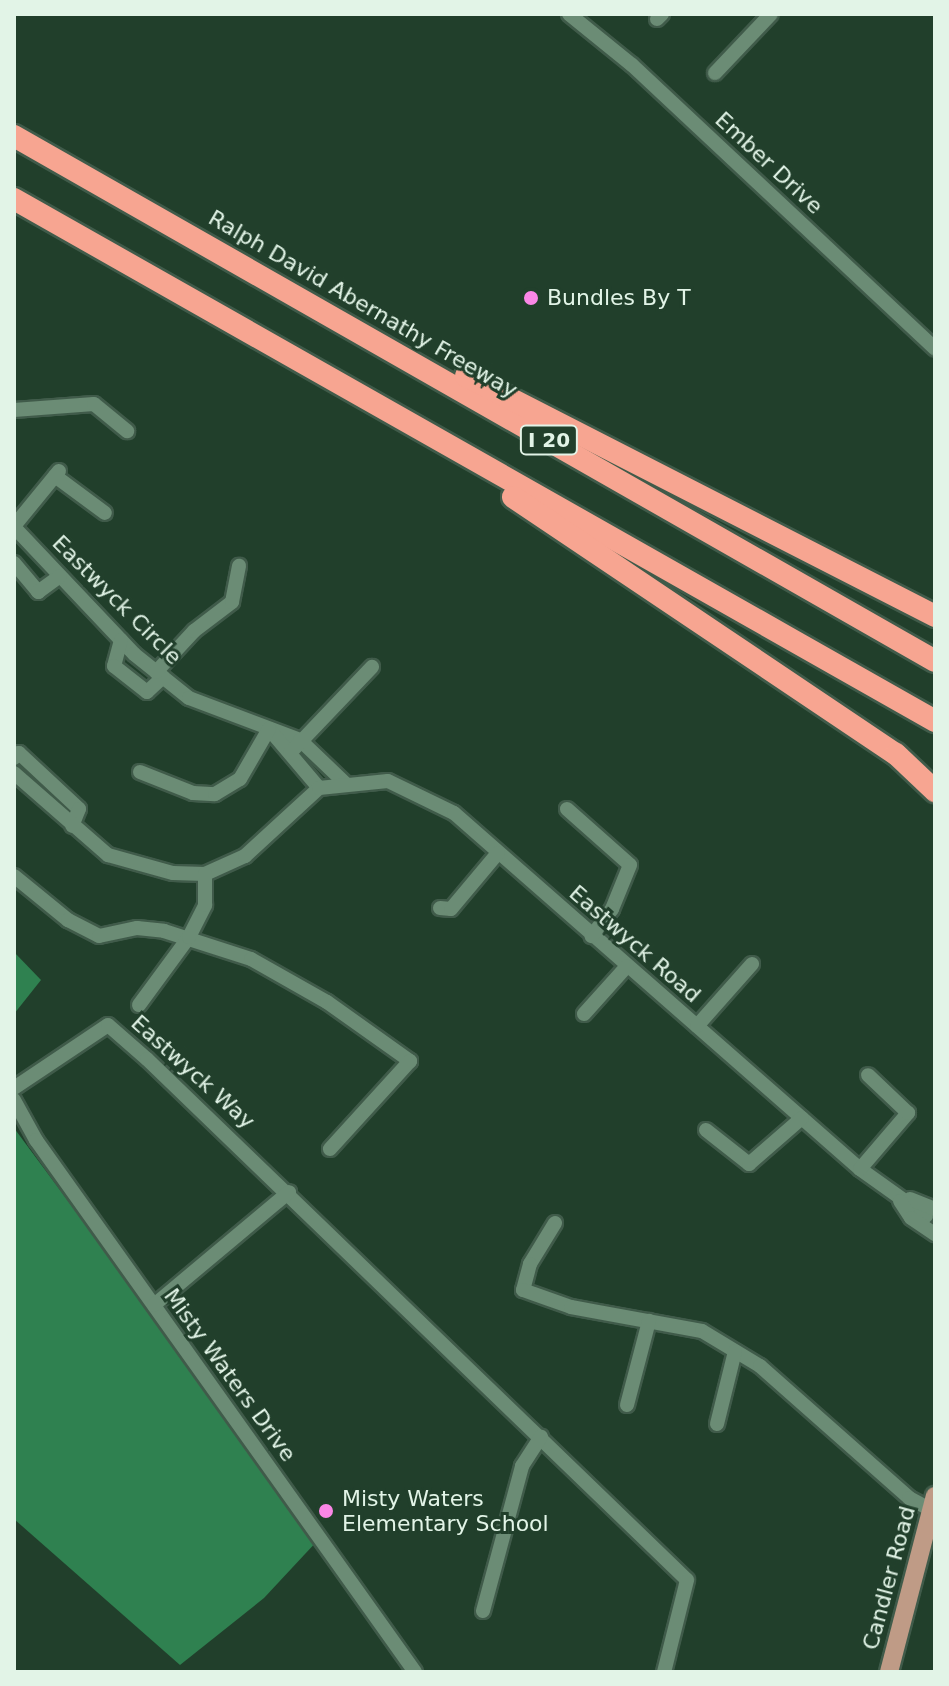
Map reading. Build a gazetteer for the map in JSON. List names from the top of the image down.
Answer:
{
  "streets": {
    "highway": ["Ralph David Abernathy Freeway", "I 20"],
    "main road": ["Candler Road"],
    "street": [
      "Ember Drive",
      "Eastwyck Circle",
      "Eastwyck Road",
      "Eastwyck Way",
      "Misty Waters Drive"
    ]
  },
  "crossings": [
    ["Eastwyck Circle", "Eastwyck Road"]
  ],
  "places": ["Bundles By T", "Misty Waters Elementary School"]
}
